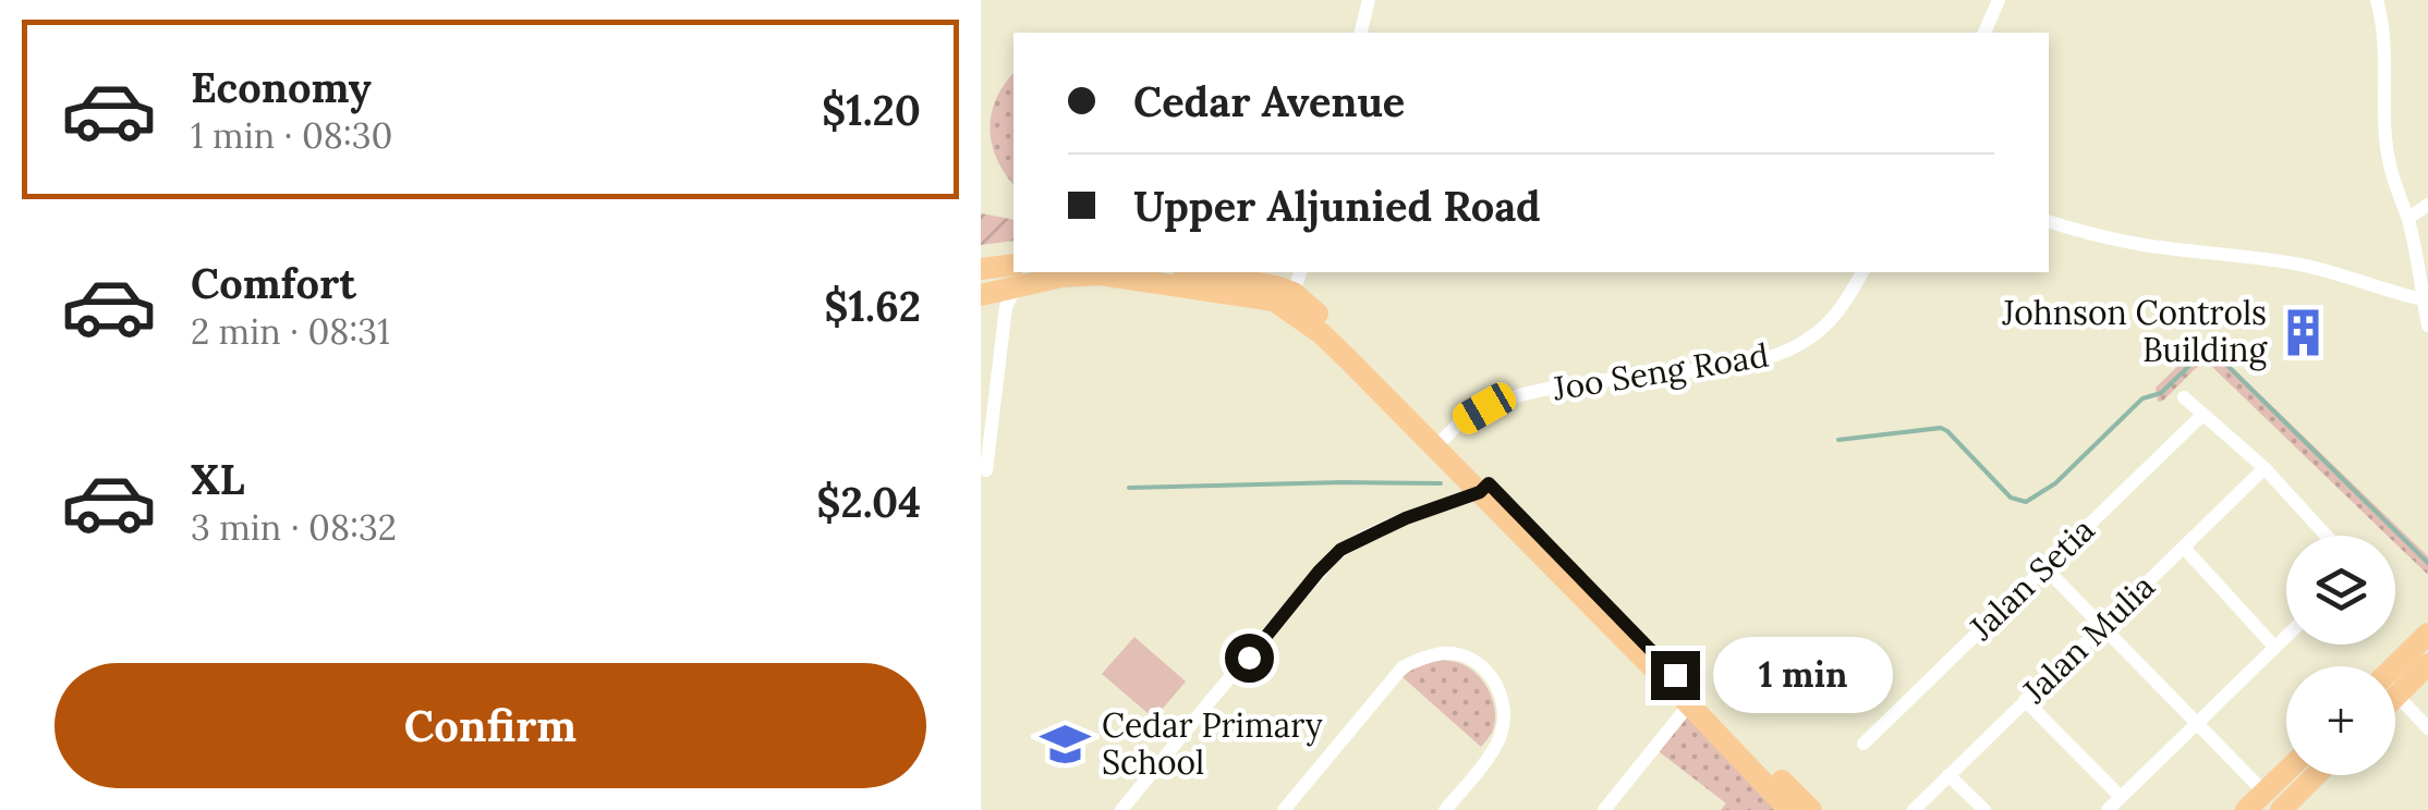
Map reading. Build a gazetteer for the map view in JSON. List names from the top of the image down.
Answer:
{
  "streets": {
    "street": ["Joo Seng Road", "Jalan Setia", "Jalan Mulia"]
  },
  "places": {
    "building": ["Johnson Controls Building"],
    "school or university": ["Cedar Primary School"]
  },
  "page": {
    "list": [
      {
        "name": "Economy",
        "note": "1 min · 08:30",
        "value": "$1.20"
      },
      {
        "name": "Comfort",
        "note": "2 min · 08:31",
        "value": "$1.62"
      },
      {
        "name": "XL",
        "note": "3 min · 08:32",
        "value": "$2.04"
      }
    ],
    "banner": ["Cedar Avenue", "Upper Aljunied Road"],
    "map_buttons": "+",
    "bubble": "1 min",
    "buttons": "Confirm"
  }
}
